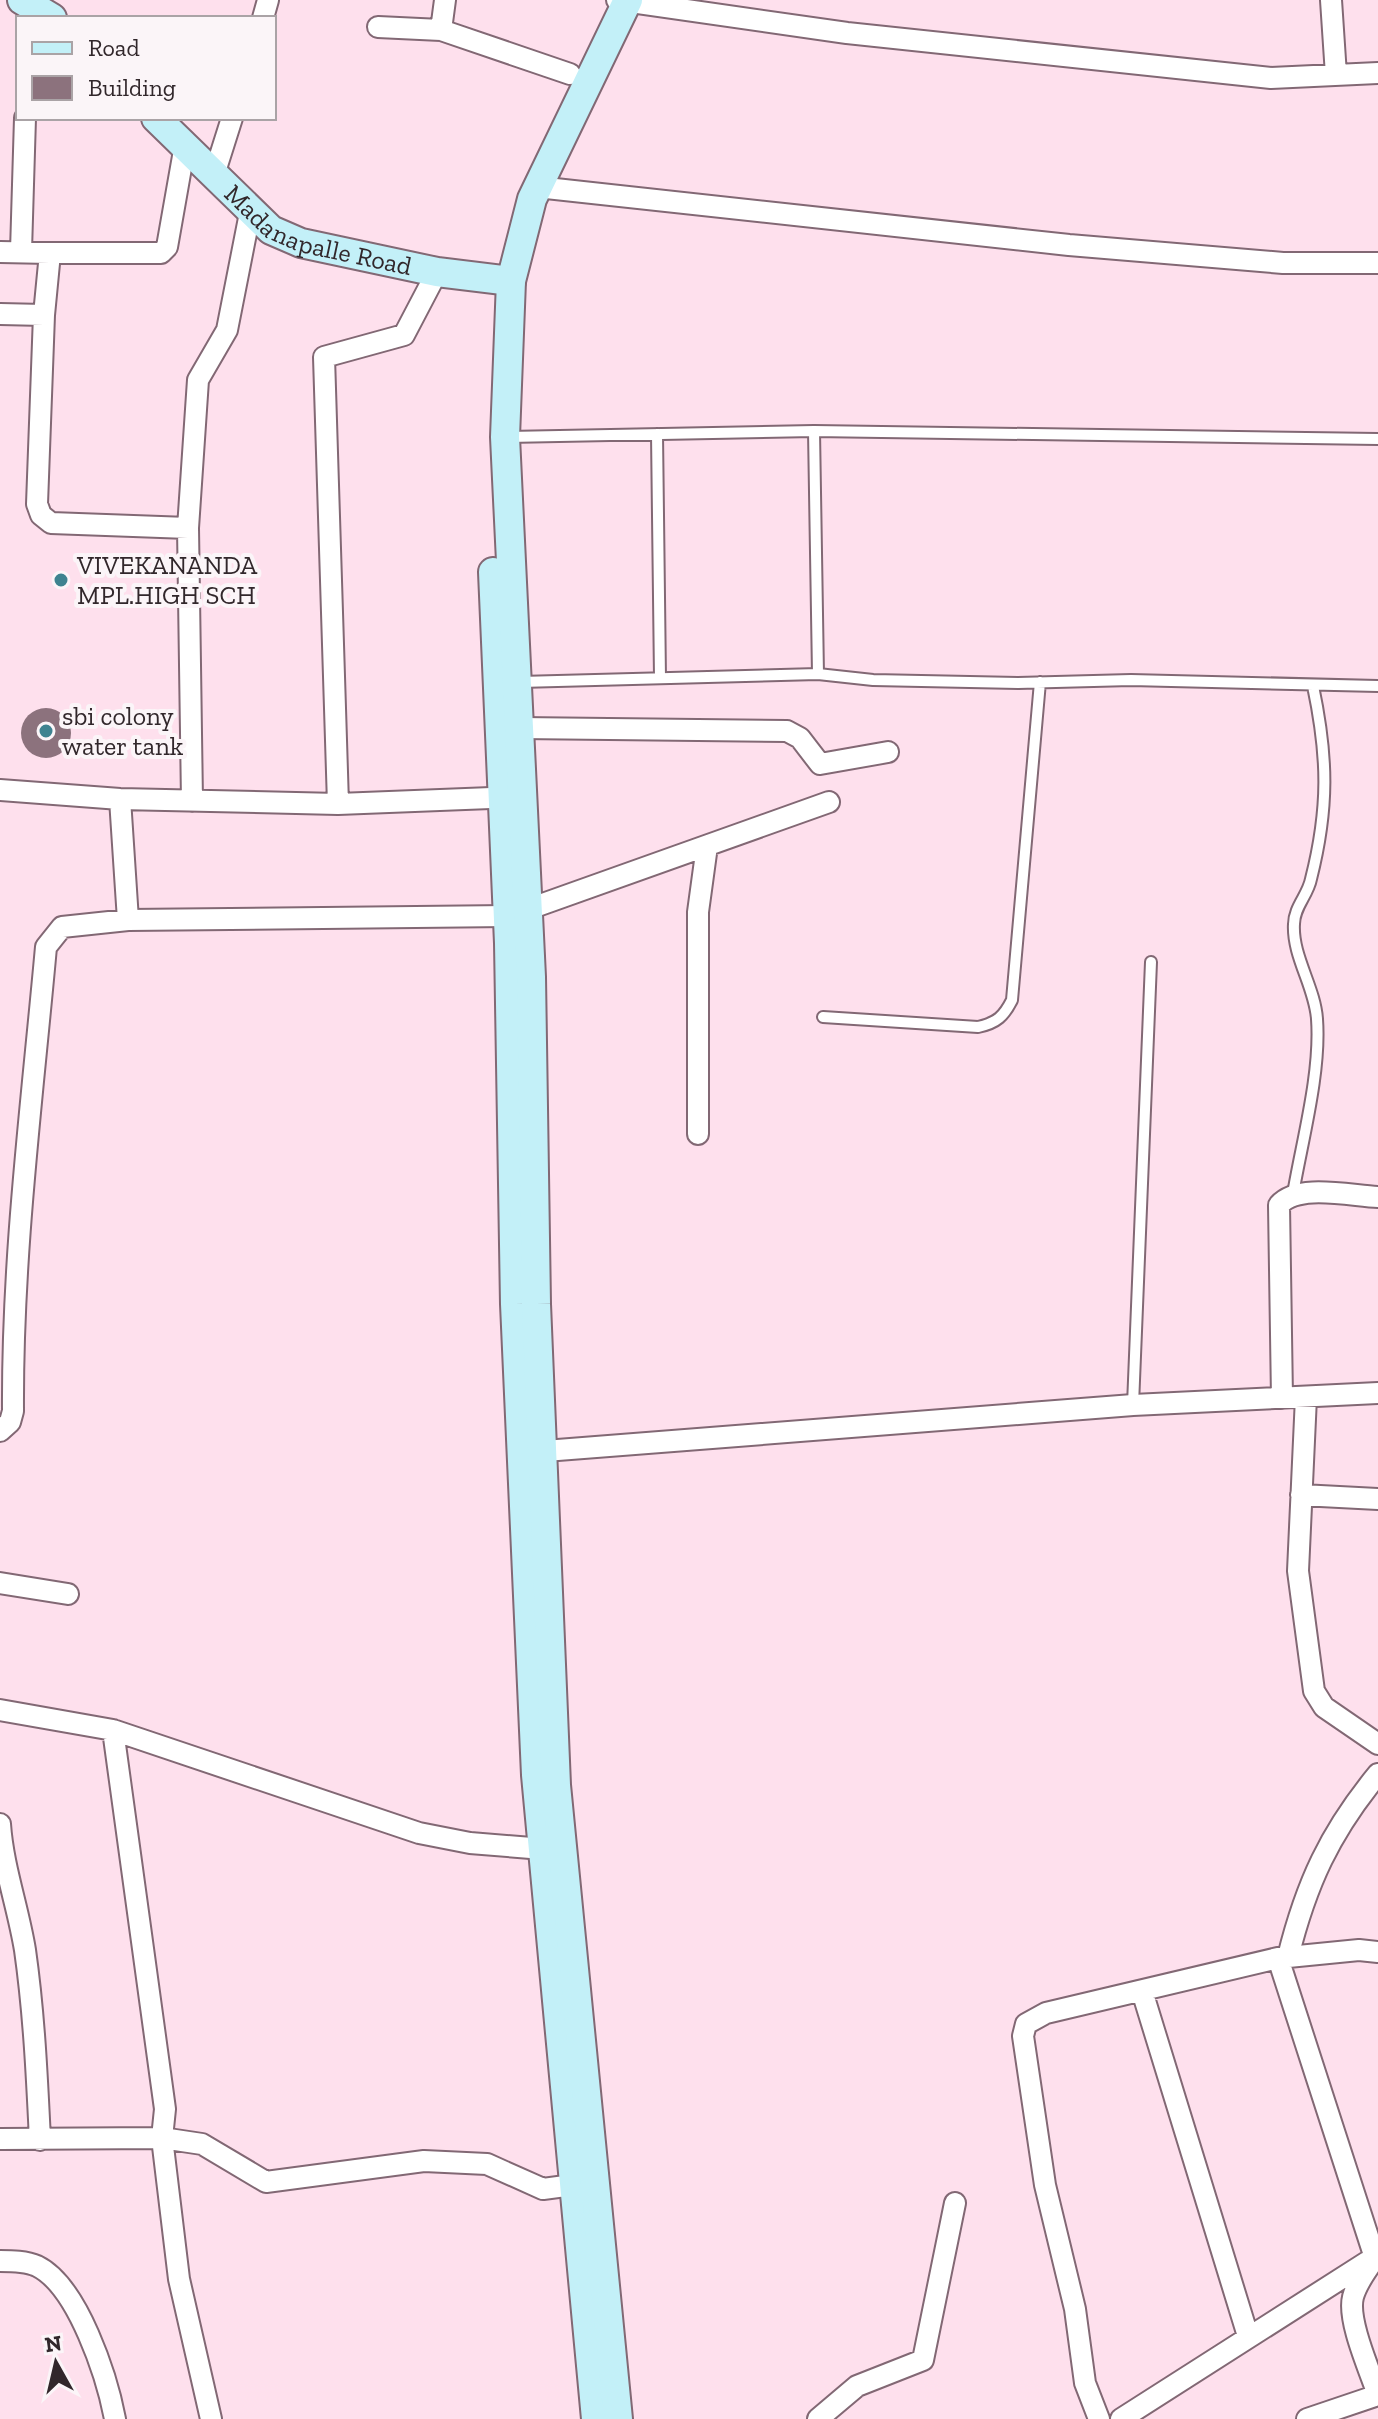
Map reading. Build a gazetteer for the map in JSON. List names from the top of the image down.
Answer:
{
  "streets": {
    "main road": ["Madanapalle Road"]
  },
  "places": ["VIVEKANANDA MPL.HIGH SCH", "sbi colony water tank"],
  "legend": ["Road", "Building"],
  "north": "top"
}
